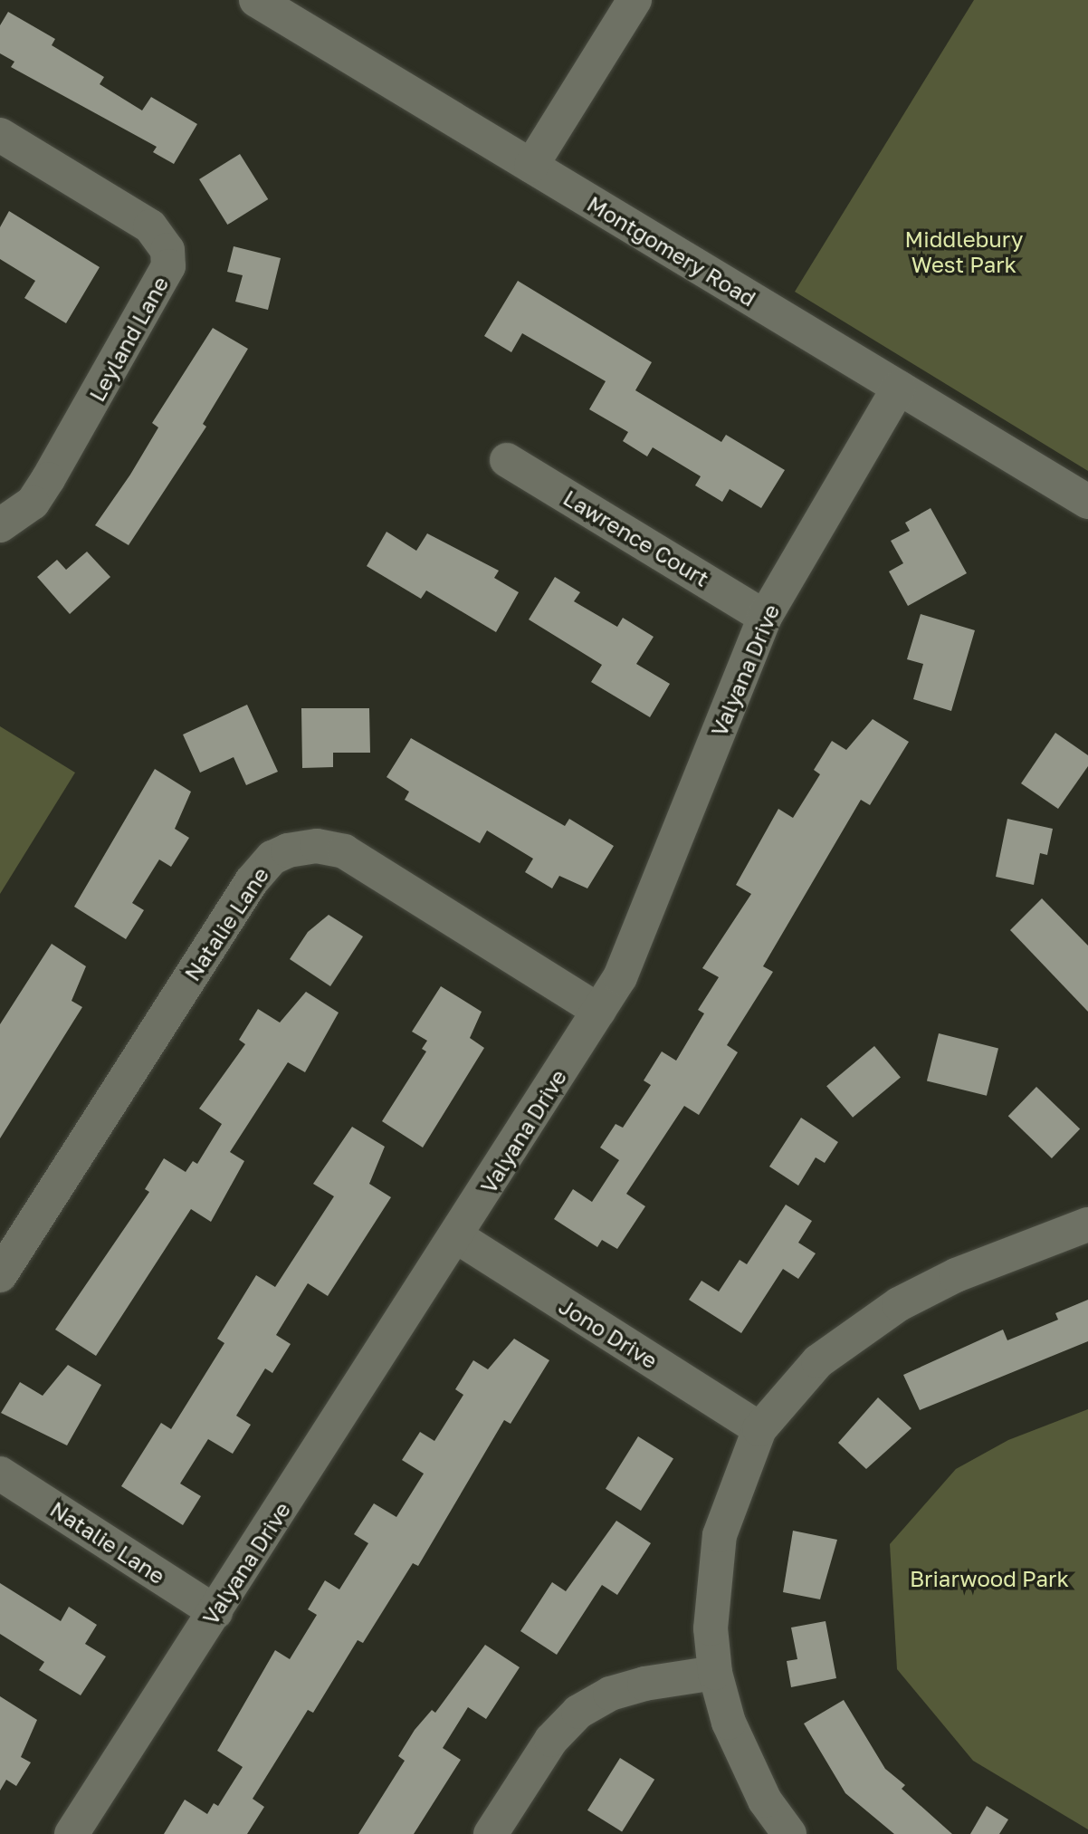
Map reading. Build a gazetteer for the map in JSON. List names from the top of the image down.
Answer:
{
  "streets": {
    "street": [
      "Montgomery Road",
      "Leyland Lane",
      "Lawrence Court",
      "Valyana Drive",
      "Natalie Lane",
      "Jono Drive"
    ]
  },
  "crossings": [
    ["Montgomery Road", "Valyana Drive"],
    ["Lawrence Court", "Valyana Drive"],
    ["Valyana Drive", "Natalie Lane"],
    ["Valyana Drive", "Jono Drive"]
  ],
  "parks": ["Middlebury West Park", "Briarwood Park"]
}
